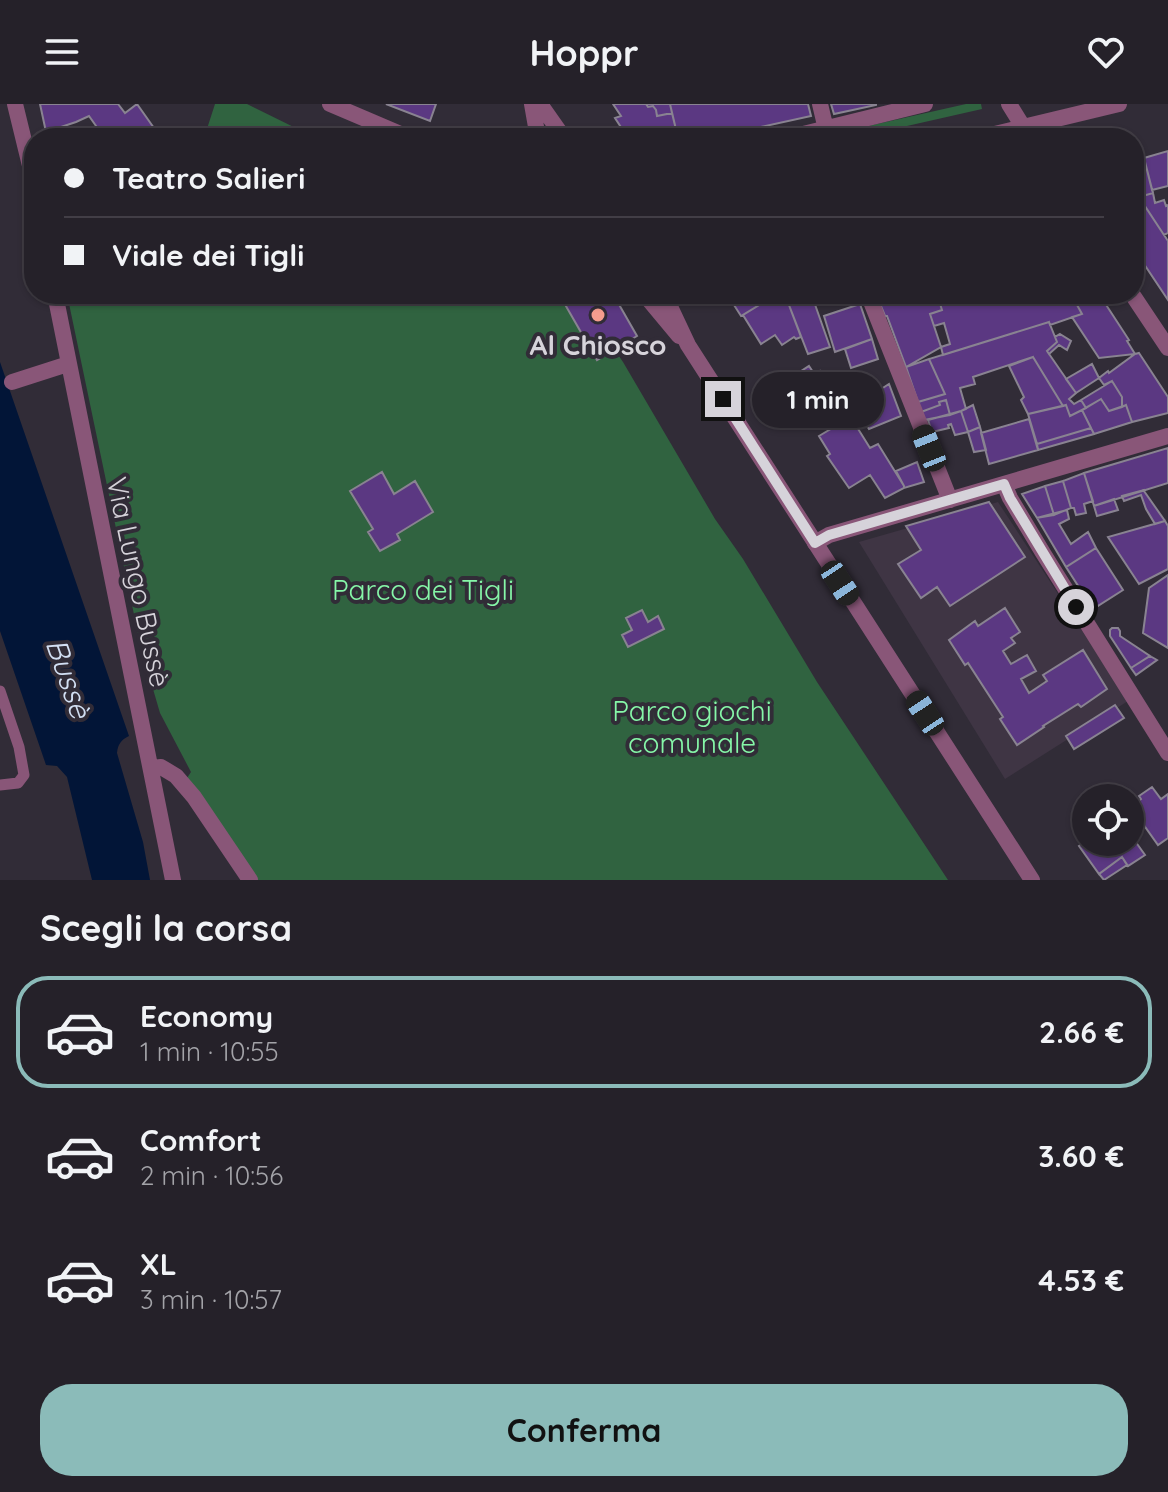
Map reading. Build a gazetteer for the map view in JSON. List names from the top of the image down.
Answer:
{
  "streets": {
    "street": ["Via Lungo Bussè"]
  },
  "water": ["Bussè"],
  "parks": ["Parco dei Tigli", "Parco giochi comunale"],
  "places": ["Al Chiosco"],
  "page": {
    "header": "Hoppr",
    "banner": ["Teatro Salieri", "Viale dei Tigli"],
    "bubble": "1 min",
    "heading": "Scegli la corsa",
    "list": [
      {
        "name": "Economy",
        "note": "1 min · 10:55",
        "value": "2.66 €"
      },
      {
        "name": "Comfort",
        "note": "2 min · 10:56",
        "value": "3.60 €"
      },
      {
        "name": "XL",
        "note": "3 min · 10:57",
        "value": "4.53 €"
      }
    ],
    "buttons": "Conferma"
  }
}
